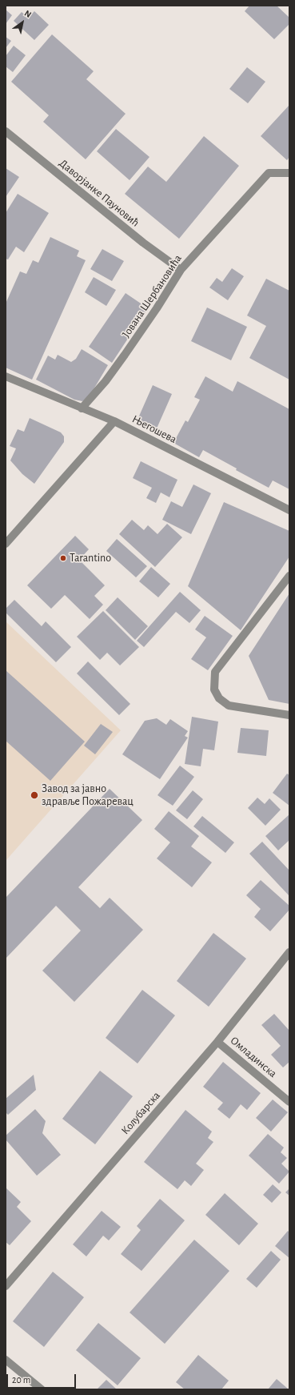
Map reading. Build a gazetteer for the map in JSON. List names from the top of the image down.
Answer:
{
  "streets": {
    "street": [
      "Даворјанке Пауновић",
      "Јована Шербановића",
      "Његошева",
      "Омладинска",
      "Колубарска"
    ]
  },
  "crossings": [
    ["Даворјанке Пауновић", "Јована Шербановића"],
    ["Јована Шербановића", "Његошева"],
    ["Омладинска", "Колубарска"]
  ],
  "places": ["Tarantino", "Завод за јавно здравље Пожаревац"],
  "scale_bar": "20 m",
  "north": "top right"
}
